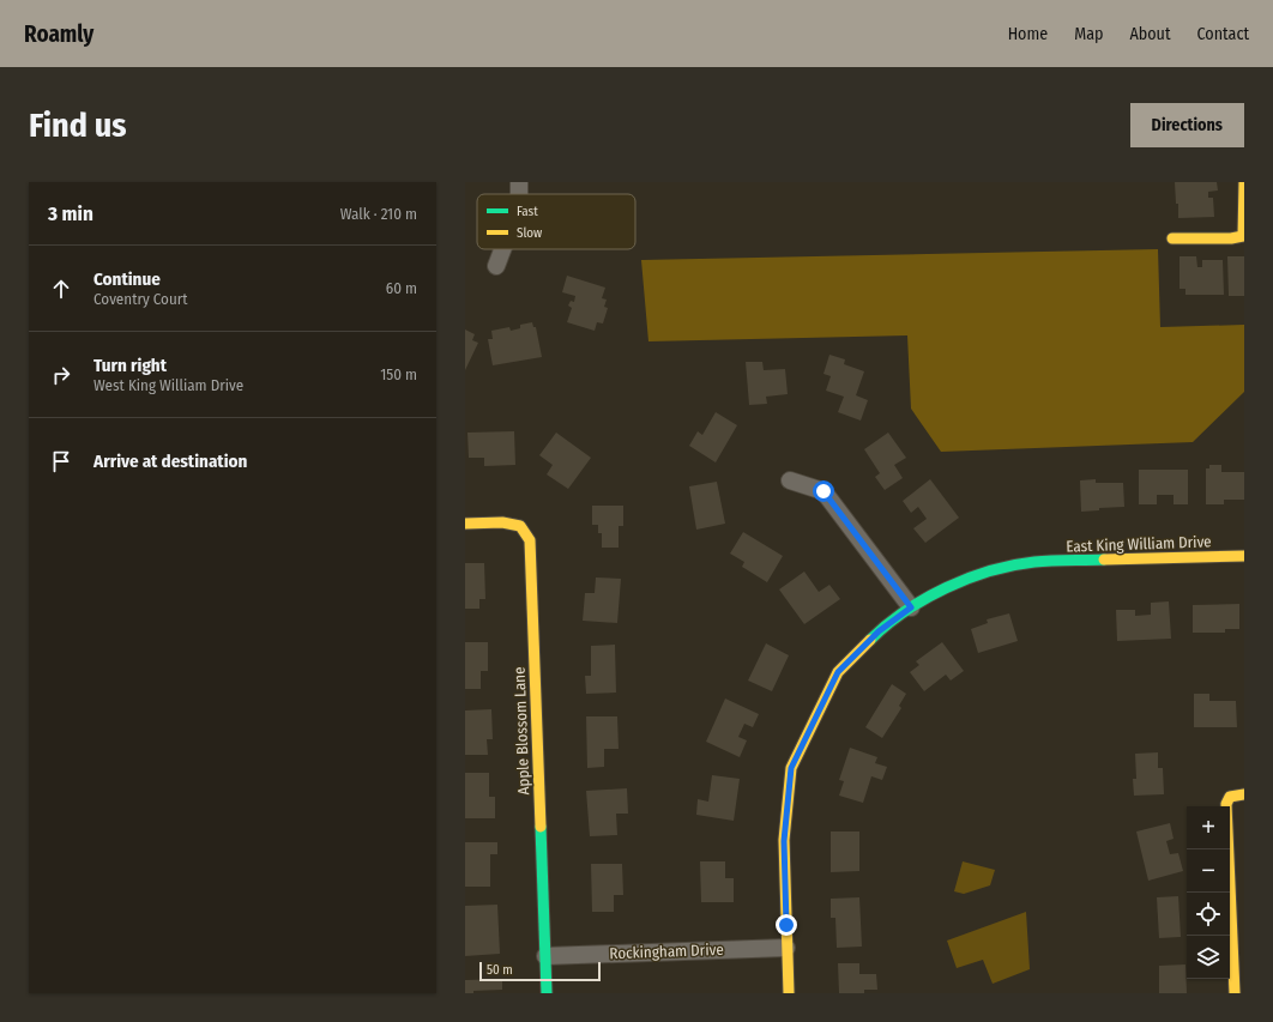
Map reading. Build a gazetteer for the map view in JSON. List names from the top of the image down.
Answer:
{
  "streets": {
    "street": ["East King William Drive", "Apple Blossom Lane", "Rockingham Drive"]
  },
  "crossings": [
    ["East King William Drive", "Rockingham Drive"],
    ["Apple Blossom Lane", "Rockingham Drive"]
  ],
  "legend": ["Fast", "Slow"],
  "scale_bar": "50 m",
  "page": {
    "header": "Roamly",
    "nav": [
      "Home",
      "Map",
      "About",
      "Contact"
    ],
    "buttons": "Directions",
    "title": "Find us",
    "heading": ["3 min", "Walk · 210 m"],
    "list": [
      ["Continue", "Coventry Court", "60 m"],
      ["Turn right", "West King William Drive", "150 m"],
      "Arrive at destination"
    ],
    "map_buttons": ["+", "−"],
    "scale": "50 m"
  }
}
